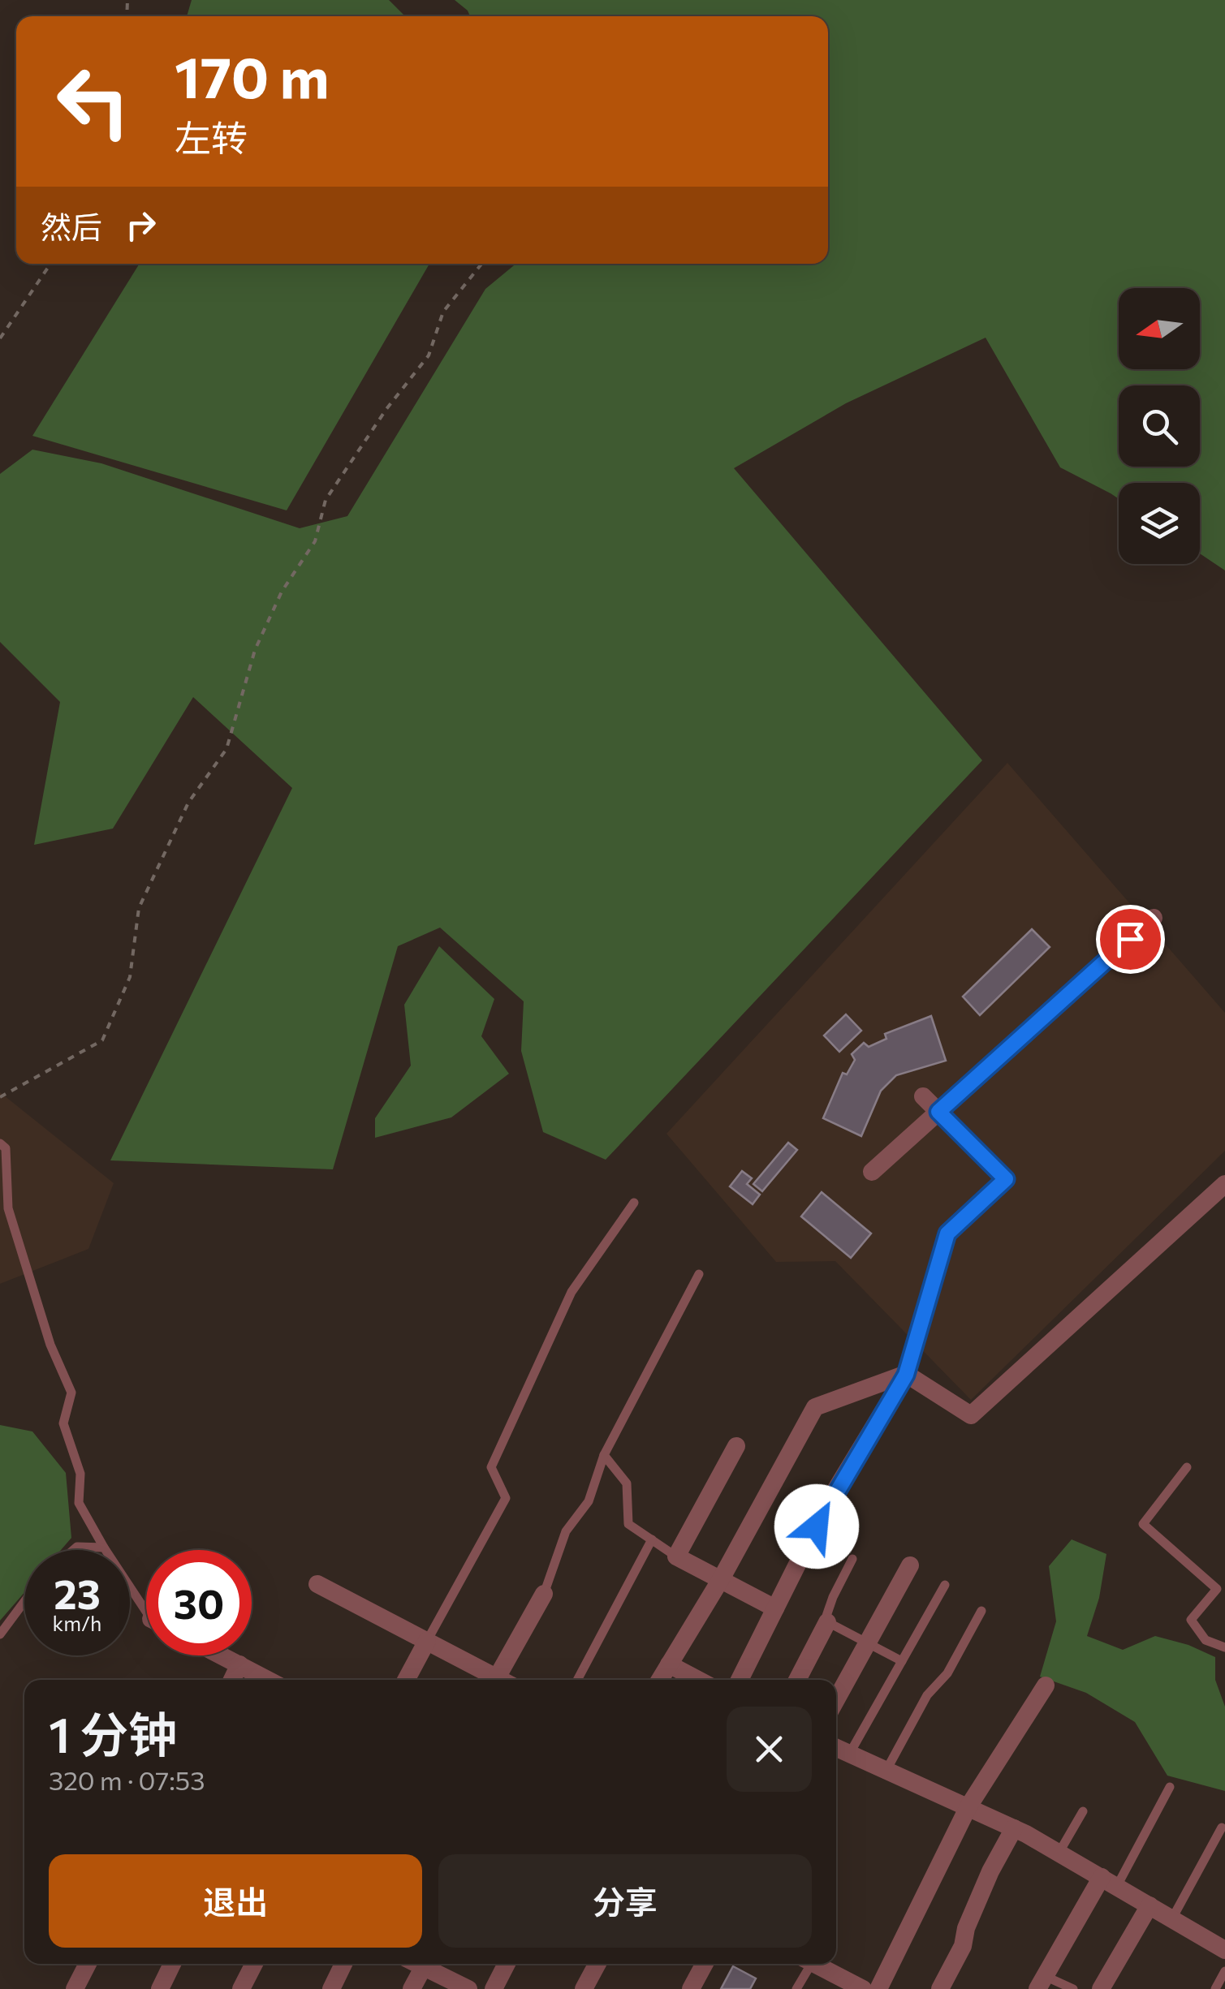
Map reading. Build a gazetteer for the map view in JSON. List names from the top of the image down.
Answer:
{
  "north": "left",
  "page": {
    "turn": ["170 m", "左转"],
    "then": "然后",
    "speed": "23 km/h",
    "limit": "30",
    "heading": ["1 分钟", "320 m · 07:53"],
    "buttons": ["退出", "分享"]
  }
}
